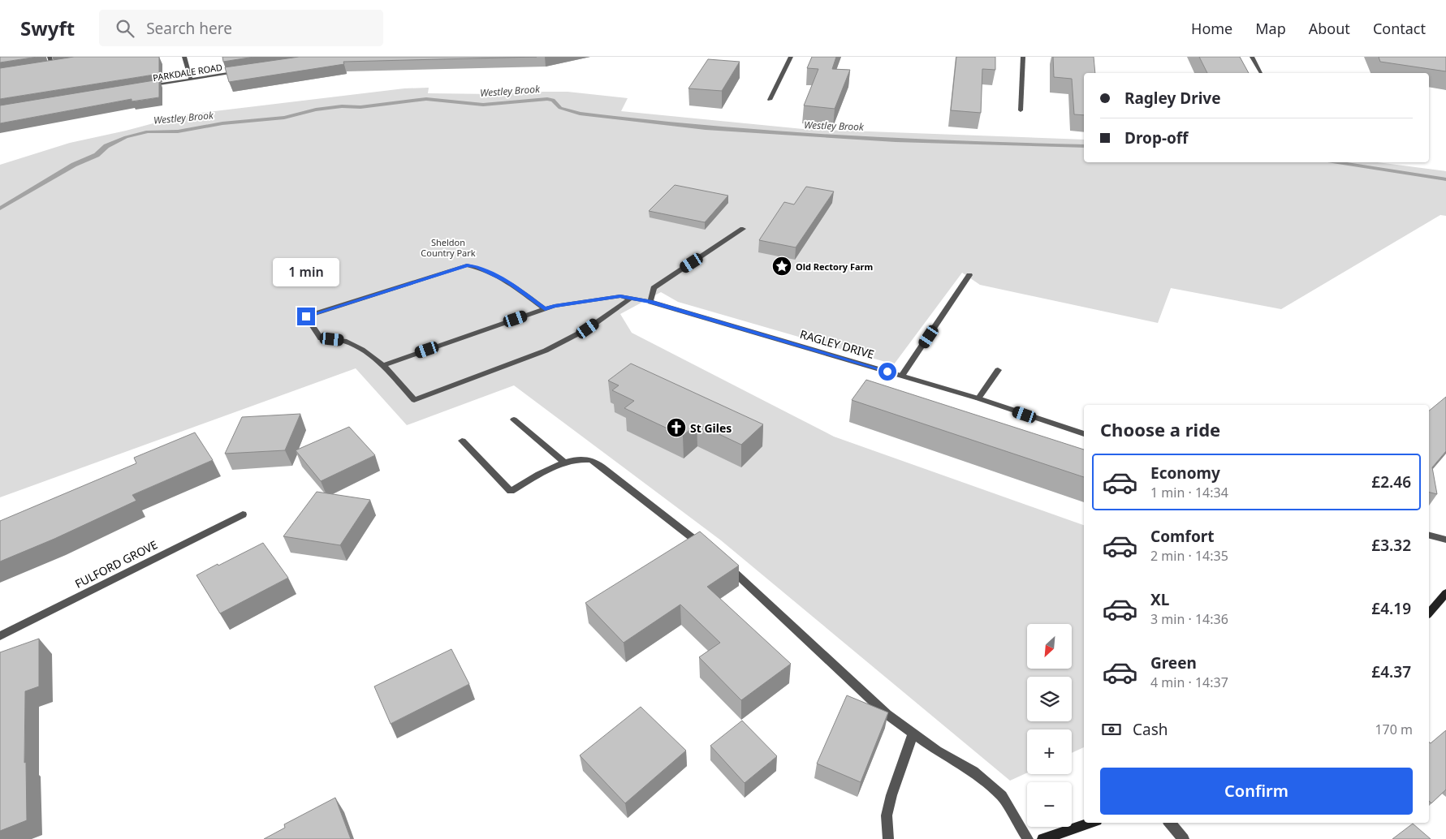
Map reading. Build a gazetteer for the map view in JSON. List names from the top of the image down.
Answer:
{
  "streets": {
    "street": ["PARKDALE ROAD", "RAGLEY DRIVE", "FULFORD GROVE"]
  },
  "water": ["Westley Brook"],
  "parks": ["Sheldon Country Park"],
  "places": {
    "place": ["Old Rectory Farm"],
    "church": ["St Giles"]
  },
  "north": "bottom left",
  "page": {
    "header": "Swyft",
    "search": "Search here",
    "nav": [
      "Home",
      "Map",
      "About",
      "Contact"
    ],
    "banner": ["Ragley Drive", "Drop-off"],
    "bubble": "1 min",
    "heading": "Choose a ride",
    "list": [
      {
        "name": "Economy",
        "note": "1 min · 14:34",
        "value": "£2.46"
      },
      {
        "name": "Comfort",
        "note": "2 min · 14:35",
        "value": "£3.32"
      },
      {
        "name": "XL",
        "note": "3 min · 14:36",
        "value": "£4.19"
      },
      {
        "name": "Green",
        "note": "4 min · 14:37",
        "value": "£4.37"
      }
    ],
    "map_buttons": ["+", "−"],
    "pay": ["Cash", "170 m"],
    "buttons": "Confirm"
  }
}
